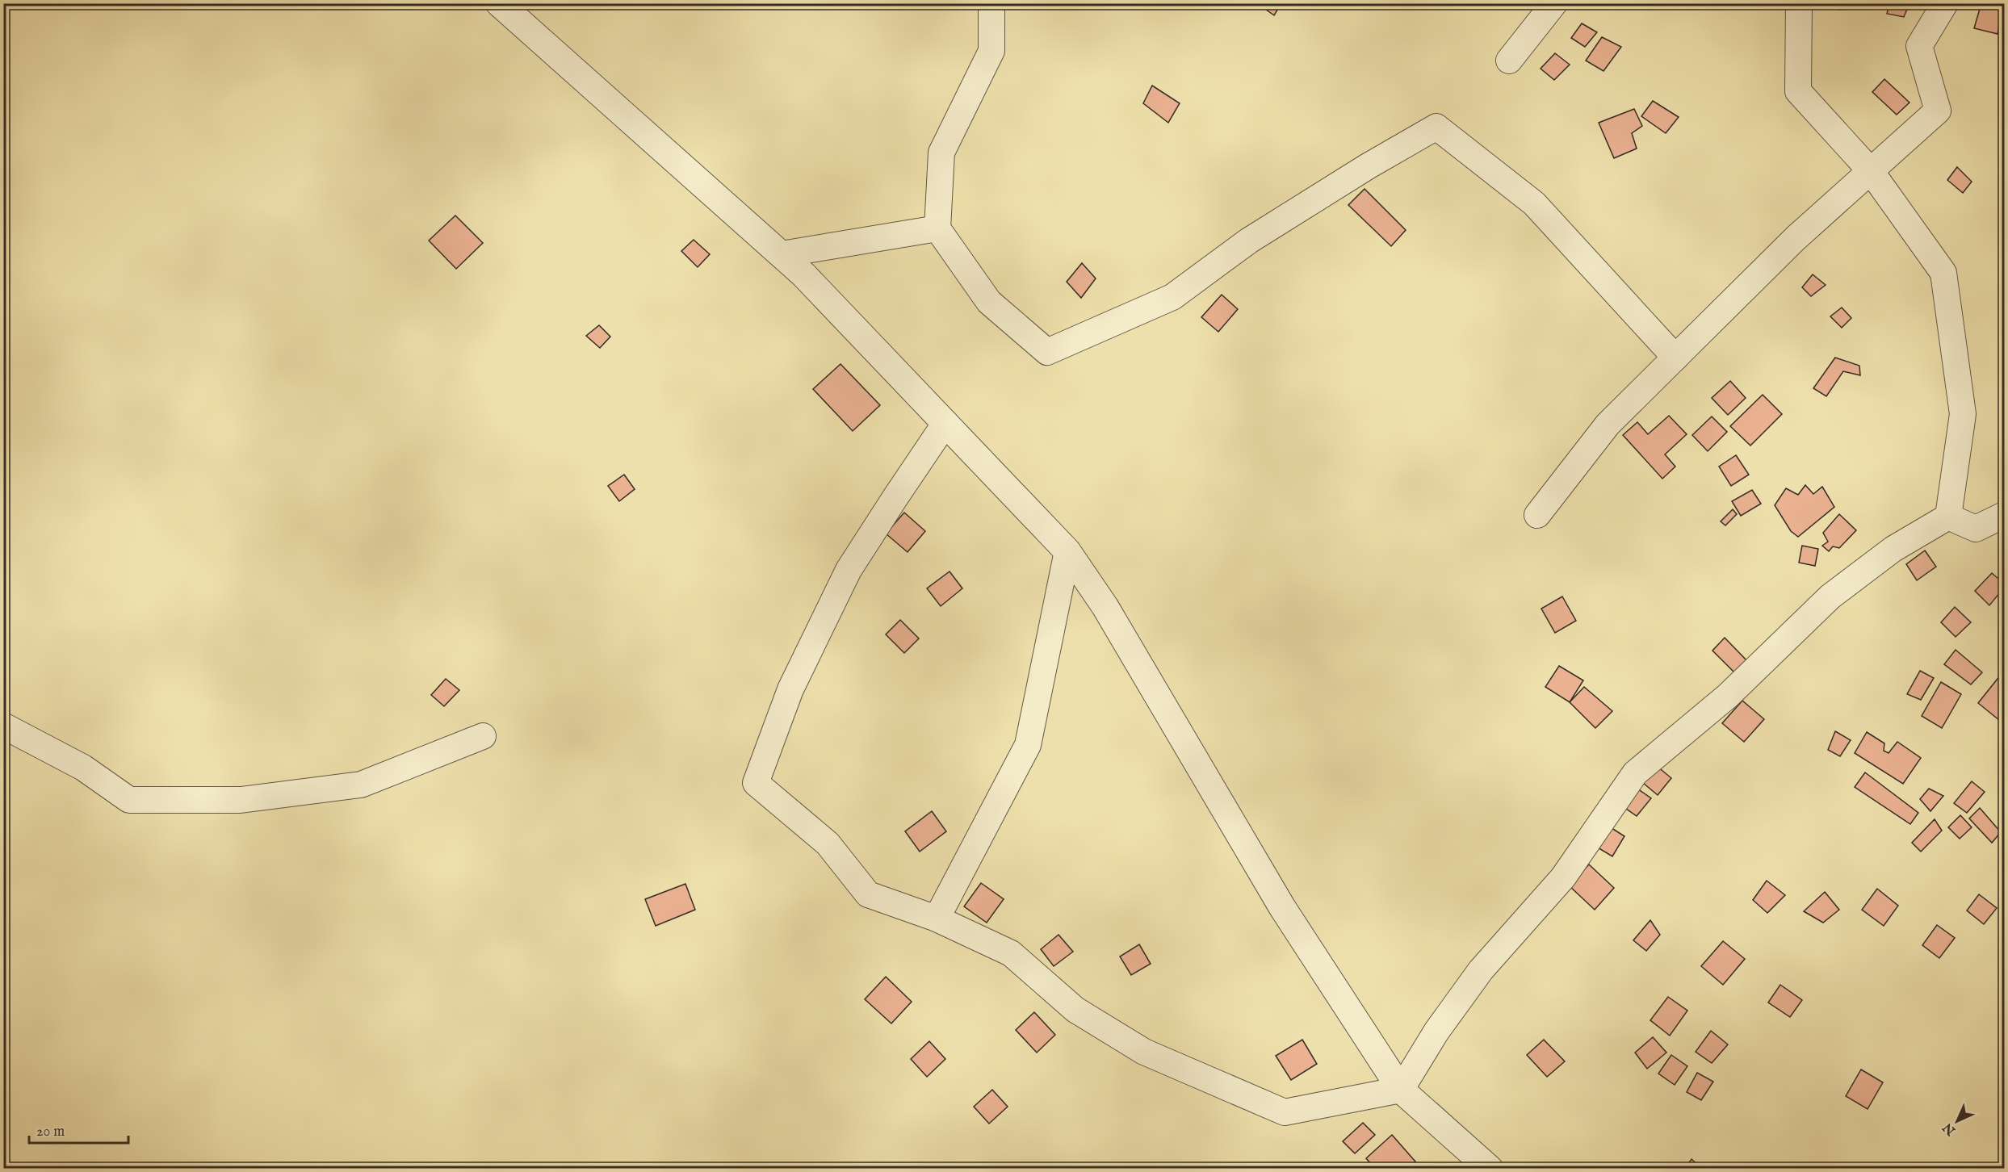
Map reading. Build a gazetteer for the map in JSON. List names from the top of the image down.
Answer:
{
  "scale_bar": "20 m",
  "north": "bottom left"
}
